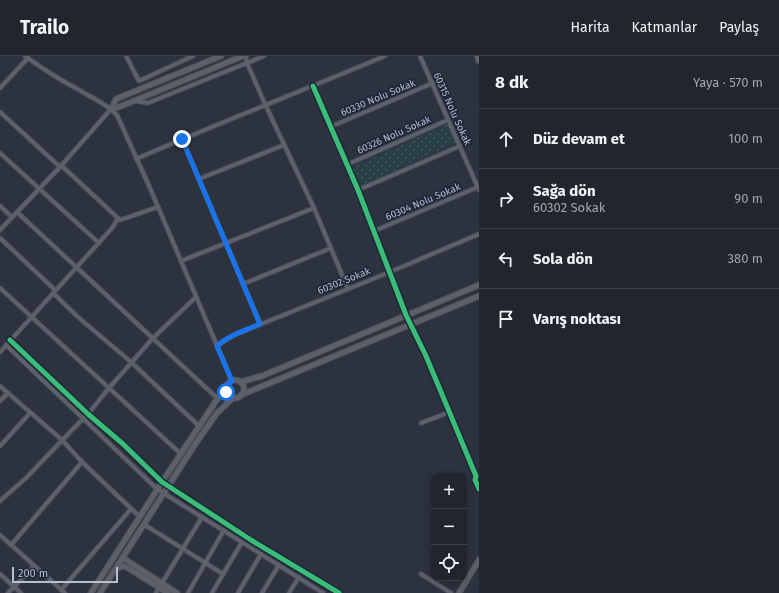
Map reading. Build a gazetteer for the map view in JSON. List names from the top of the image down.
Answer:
{
  "streets": {
    "street": [
      "60330 Nolu Sokak",
      "60315 Nolu Sokak",
      "60326 Nolu Sokak",
      "60304 Nolu Sokak",
      "60302 Sokak"
    ]
  },
  "crossings": [
    ["60330 Nolu Sokak", "60315 Nolu Sokak"],
    ["60315 Nolu Sokak", "60326 Nolu Sokak"],
    ["60315 Nolu Sokak", "60304 Nolu Sokak"]
  ],
  "scale_bar": "200 m",
  "page": {
    "header": "Trailo",
    "nav": ["Harita", "Katmanlar", "Paylaş"],
    "heading": ["8 dk", "Yaya · 570 m"],
    "list": [
      ["Düz devam et", "100 m"],
      ["Sağa dön", "60302 Sokak", "90 m"],
      ["Sola dön", "380 m"],
      "Varış noktası"
    ],
    "map_buttons": ["+", "−"],
    "scale": "200 m"
  }
}
